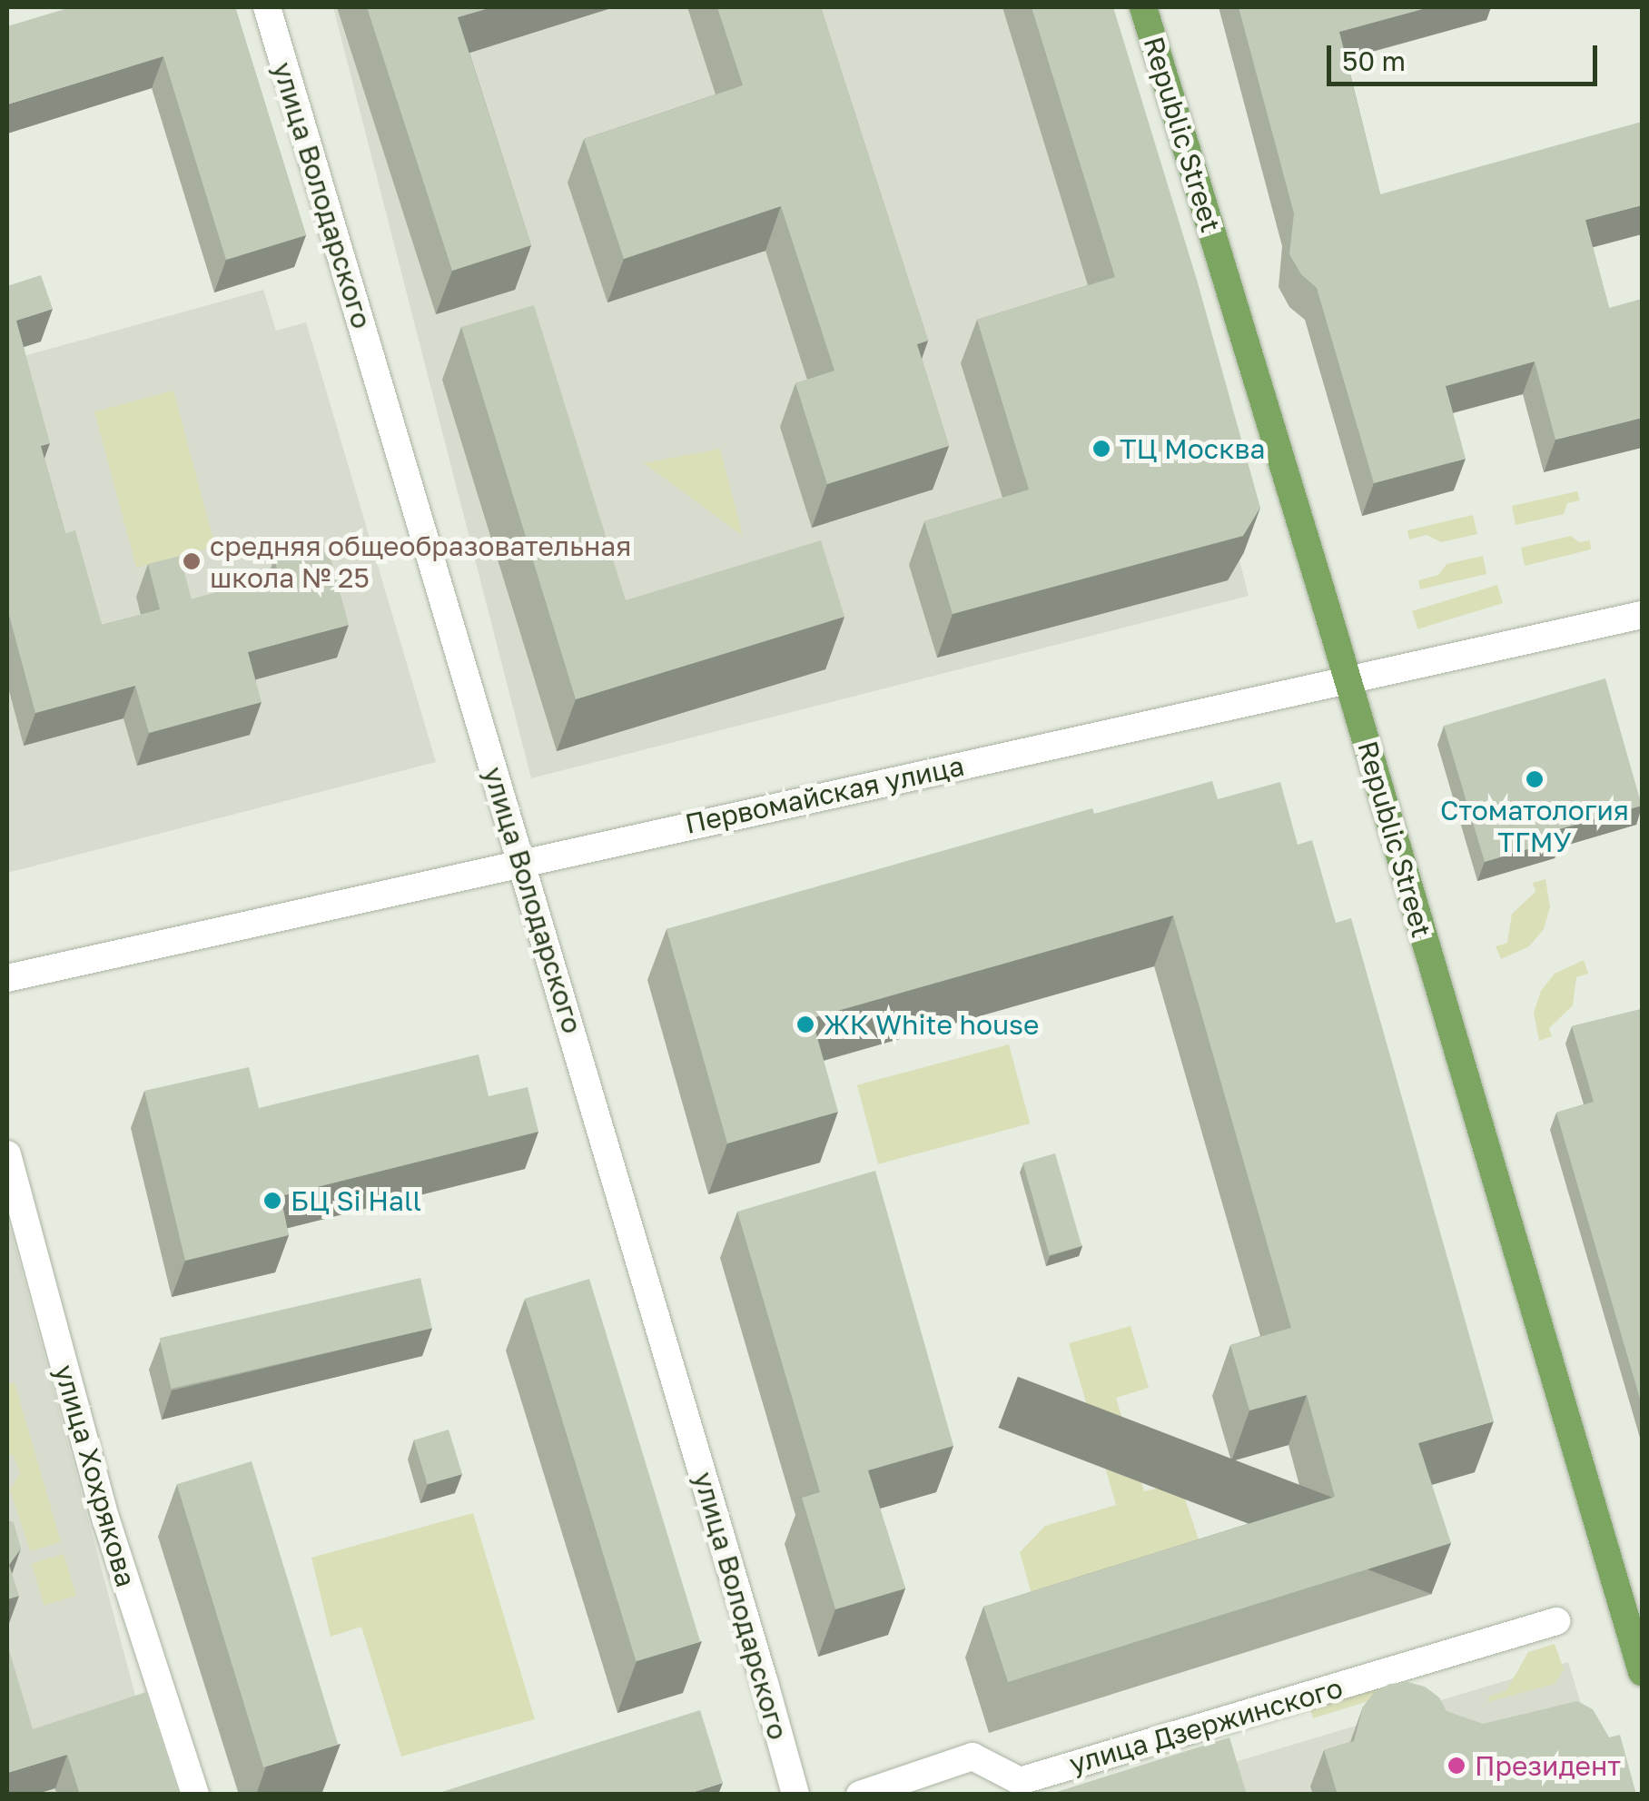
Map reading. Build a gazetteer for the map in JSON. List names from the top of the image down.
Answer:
{
  "streets": {
    "main road": ["Republic Street"],
    "street": [
      "улица Володарского",
      "Первомайская улица",
      "улица Хохрякова",
      "улица Дзержинского"
    ]
  },
  "crossings": [
    ["Republic Street", "Первомайская улица"],
    ["улица Володарского", "Первомайская улица"]
  ],
  "places": [
    "ТЦ Москва",
    "средняя общеобразовательная школа № 25",
    "Стоматология ТГМУ",
    "ЖК White house",
    "БЦ Si Hall",
    "Президент"
  ],
  "scale_bar": "50 m"
}
